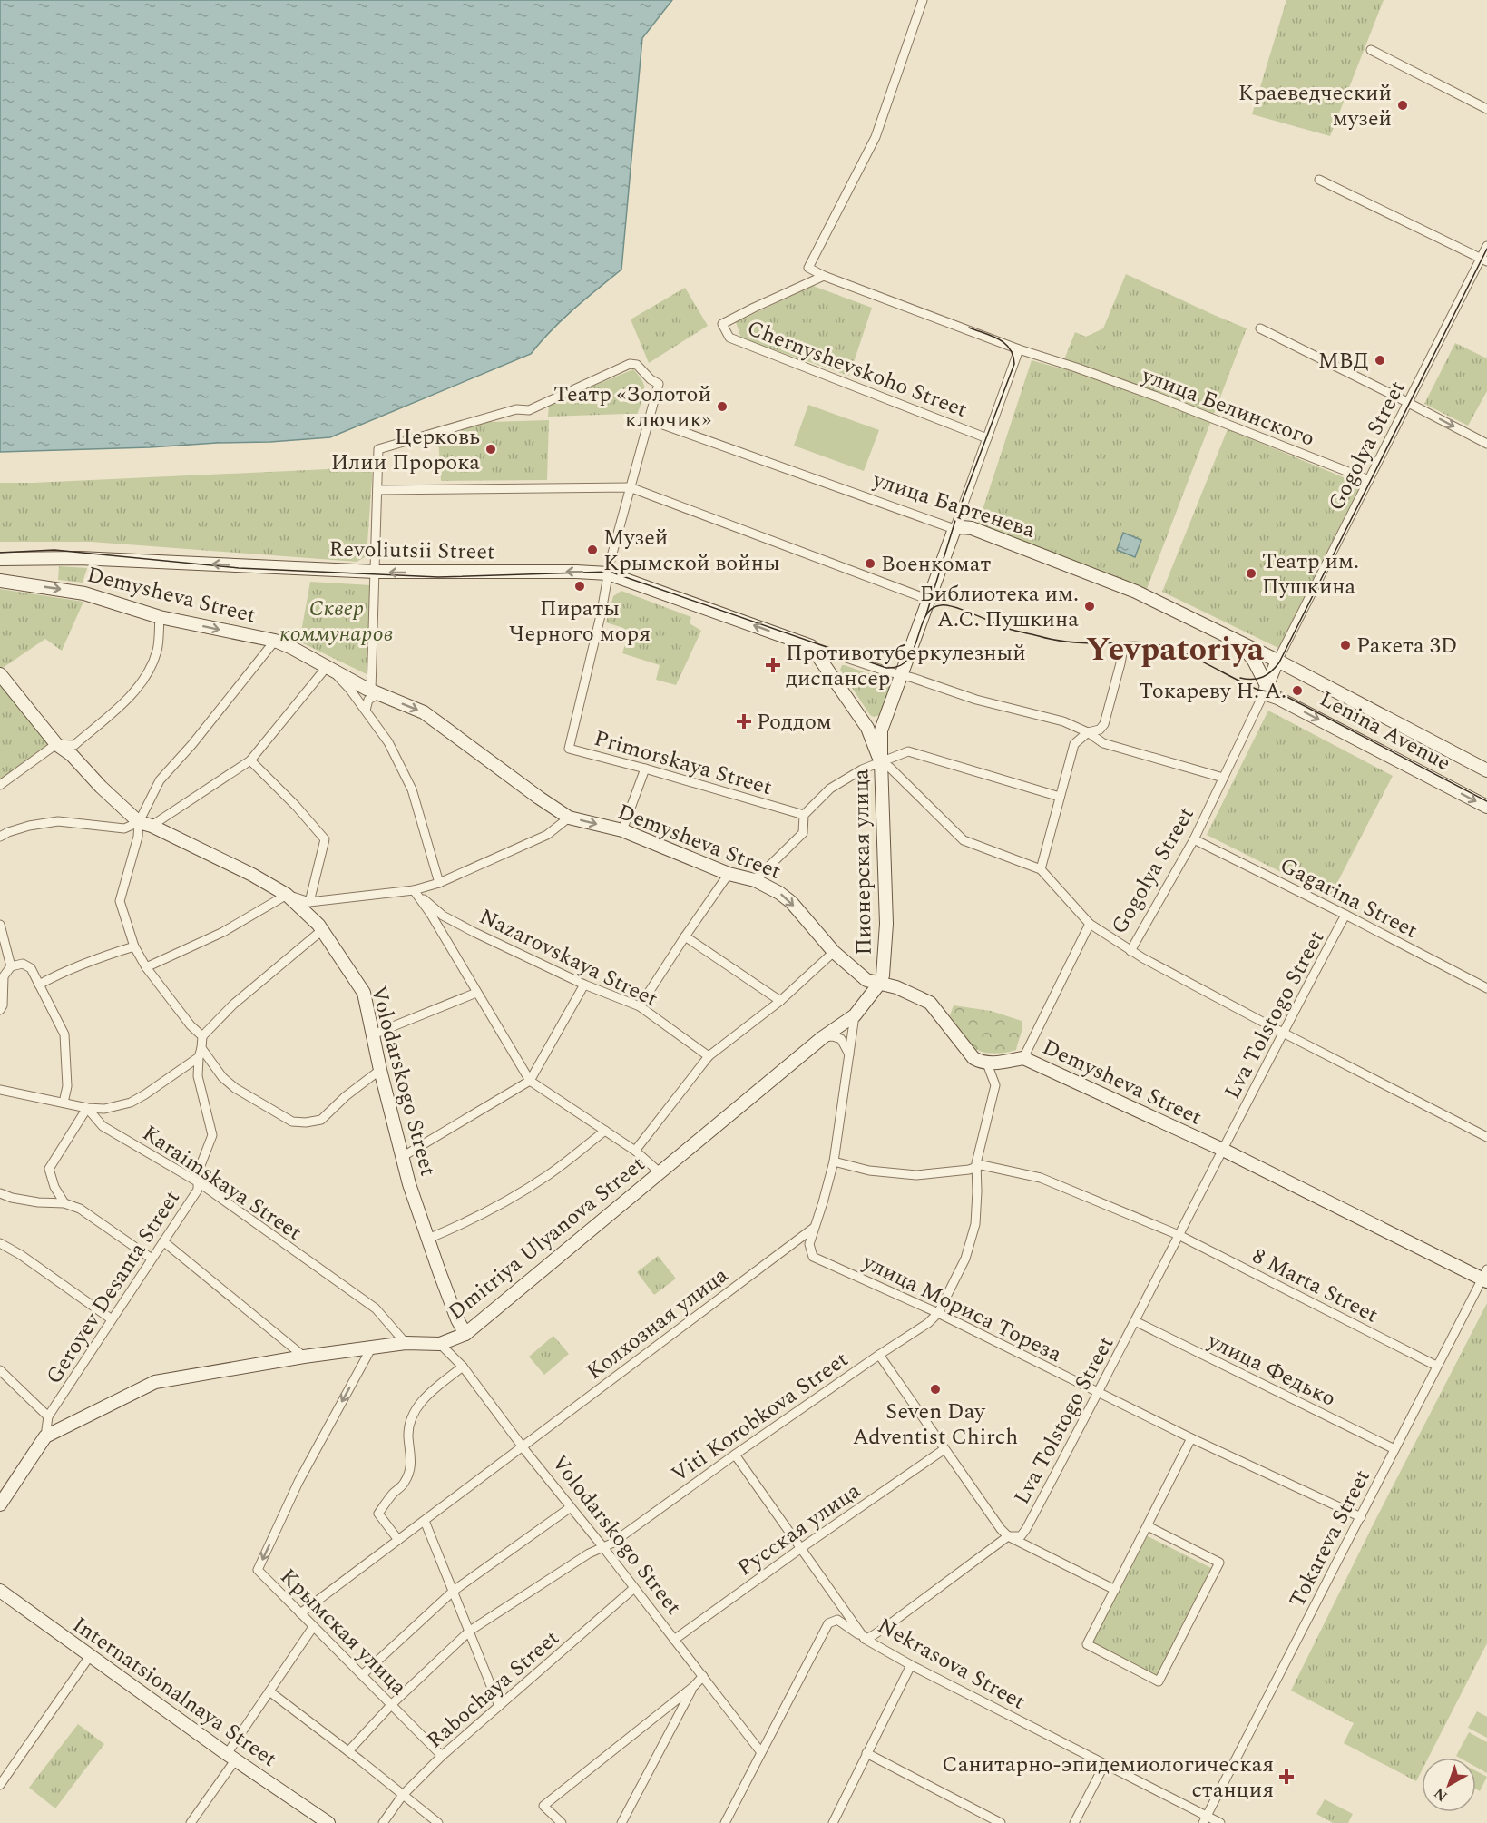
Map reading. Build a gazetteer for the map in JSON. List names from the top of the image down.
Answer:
{
  "streets": {
    "street": [
      "Chernyshevskoho Street",
      "улица Белинского",
      "Gogolya Street",
      "улица Бартенева",
      "Revoliutsii Street",
      "Demysheva Street",
      "Lenina Avenue",
      "Primorskaya Street",
      "Пионерская улица",
      "Gagarina Street",
      "Nazarovskaya Street",
      "Lva Tolstogo Street",
      "Volodarskogo Street",
      "Karaimskaya Street",
      "Dmitriya Ulyanova Street",
      "8 Marta Street",
      "Geroyev Desanta Street",
      "улица Мориса Тореза",
      "Колхозная улица",
      "улица Федько",
      "Viti Korobkova Street",
      "Русская улица",
      "Tokareva Street",
      "Крымская улица",
      "Nekrasova Street",
      "Rabochaya Street",
      "Internatsionalnaya Street"
    ]
  },
  "crossings": [
    ["улица Белинского", "Gogolya Street"],
    ["Gogolya Street", "улица Бартенева"],
    ["Gogolya Street", "Demysheva Street"],
    ["Gogolya Street", "Lenina Avenue"],
    ["Gogolya Street", "Gagarina Street"],
    ["улица Бартенева", "Lenina Avenue"],
    ["улица Бартенева", "Primorskaya Street"],
    ["улица Бартенева", "Пионерская улица"],
    ["Revoliutsii Street", "Primorskaya Street"],
    ["Demysheva Street", "Пионерская улица"],
    ["Demysheva Street", "Lva Tolstogo Street"],
    ["Demysheva Street", "Viti Korobkova Street"],
    ["Demysheva Street", "Tokareva Street"],
    ["Пионерская улица", "Dmitriya Ulyanova Street"],
    ["Gagarina Street", "Lva Tolstogo Street"],
    ["Lva Tolstogo Street", "8 Marta Street"],
    ["Lva Tolstogo Street", "улица Мориса Тореза"],
    ["Lva Tolstogo Street", "улица Федько"],
    ["Lva Tolstogo Street", "Nekrasova Street"],
    ["Volodarskogo Street", "Dmitriya Ulyanova Street"],
    ["Volodarskogo Street", "Колхозная улица"],
    ["Volodarskogo Street", "Viti Korobkova Street"],
    ["Volodarskogo Street", "Русская улица"],
    ["Volodarskogo Street", "Rabochaya Street"],
    ["Karaimskaya Street", "Dmitriya Ulyanova Street"],
    ["Karaimskaya Street", "Geroyev Desanta Street"],
    ["Dmitriya Ulyanova Street", "Крымская улица"],
    ["8 Marta Street", "Viti Korobkova Street"],
    ["8 Marta Street", "Tokareva Street"],
    ["улица Мориса Тореза", "Колхозная улица"],
    ["улица Мориса Тореза", "Viti Korobkova Street"],
    ["улица Мориса Тореза", "Tokareva Street"],
    ["Колхозная улица", "Крымская улица"],
    ["улица Федько", "Tokareva Street"],
    ["Viti Korobkova Street", "Крымская улица"],
    ["Viti Korobkova Street", "Nekrasova Street"],
    ["Русская улица", "Nekrasova Street"],
    ["Tokareva Street", "Nekrasova Street"],
    ["Крымская улица", "Rabochaya Street"]
  ],
  "one_way": ["Demysheva Street", "Крымская улица"],
  "districts": ["Yevpatoriya"],
  "parks": ["Сквер коммунаров"],
  "places": {
    "other": [
      "Краеведческий музей",
      "МВД",
      "Театр «Золотой ключик»",
      "Церковь Илии Пророка",
      "Музей Крымской войны",
      "Военкомат",
      "Театр им. Пушкина",
      "Пираты Черного моря",
      "Библиотека им. А.С. Пушкина",
      "Ракета 3D",
      "Токареву Н. А.",
      "Seven Day Adventist Chirch"
    ],
    "health": ["Противотуберкулезный диспансер", "Роддом", "Санитарно-эпидемиологическая станция"]
  },
  "north": "bottom left"
}
